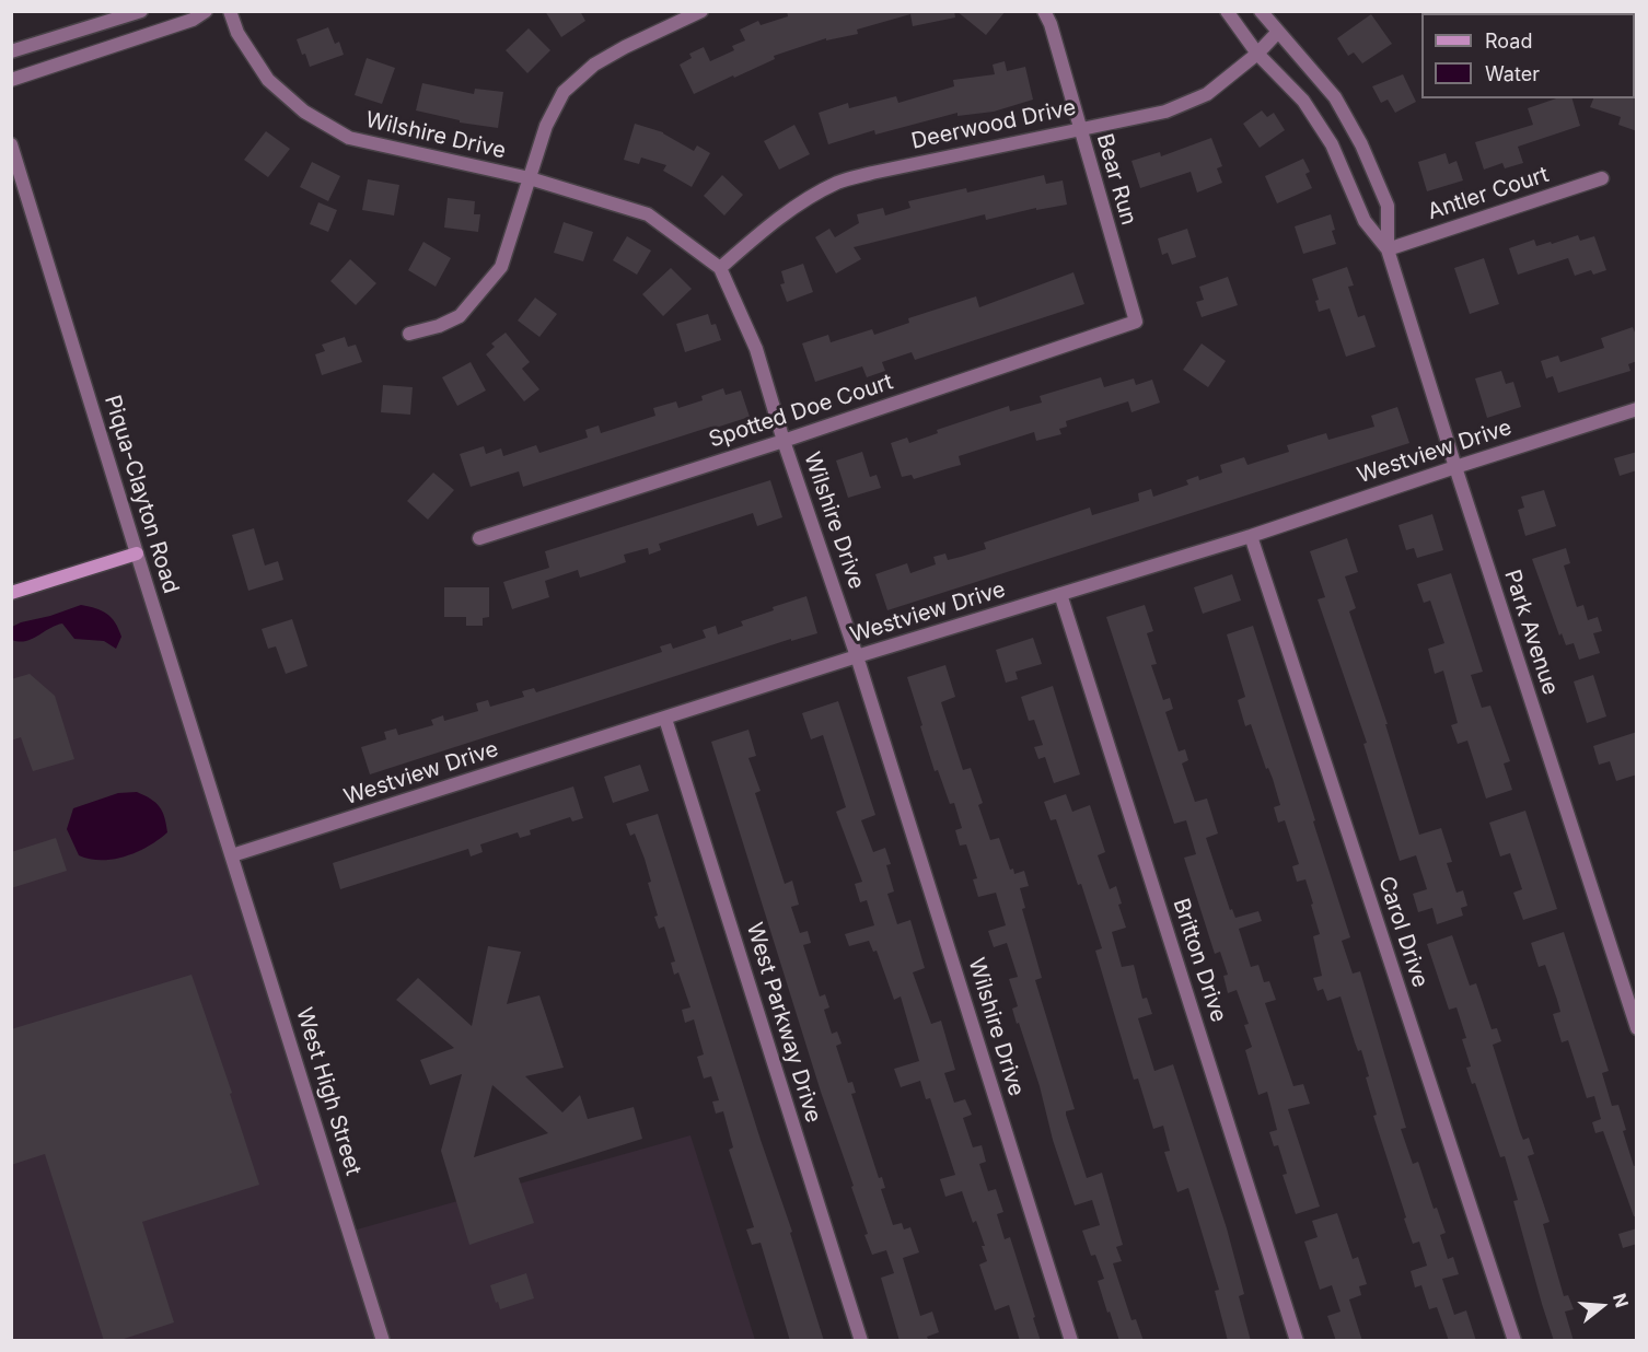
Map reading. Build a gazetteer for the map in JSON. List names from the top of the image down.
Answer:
{
  "streets": {
    "street": [
      "Deerwood Drive",
      "Wilshire Drive",
      "Bear Run",
      "Antler Court",
      "Spotted Doe Court",
      "Westview Drive",
      "Piqua-Clayton Road",
      "Park Avenue",
      "Carol Drive",
      "Britton Drive",
      "West Parkway Drive",
      "West High Street"
    ]
  },
  "crossings": [
    ["Deerwood Drive", "Wilshire Drive"],
    ["Deerwood Drive", "Bear Run"],
    ["Deerwood Drive", "Park Avenue"],
    ["Wilshire Drive", "Spotted Doe Court"],
    ["Wilshire Drive", "Westview Drive"],
    ["Bear Run", "Spotted Doe Court"],
    ["Antler Court", "Park Avenue"],
    ["Westview Drive", "Piqua-Clayton Road"],
    ["Westview Drive", "Park Avenue"],
    ["Westview Drive", "Carol Drive"],
    ["Westview Drive", "Britton Drive"],
    ["Westview Drive", "West Parkway Drive"],
    ["Westview Drive", "West High Street"],
    ["Piqua-Clayton Road", "West High Street"]
  ],
  "legend": ["Road", "Water"],
  "north": "right"
}
